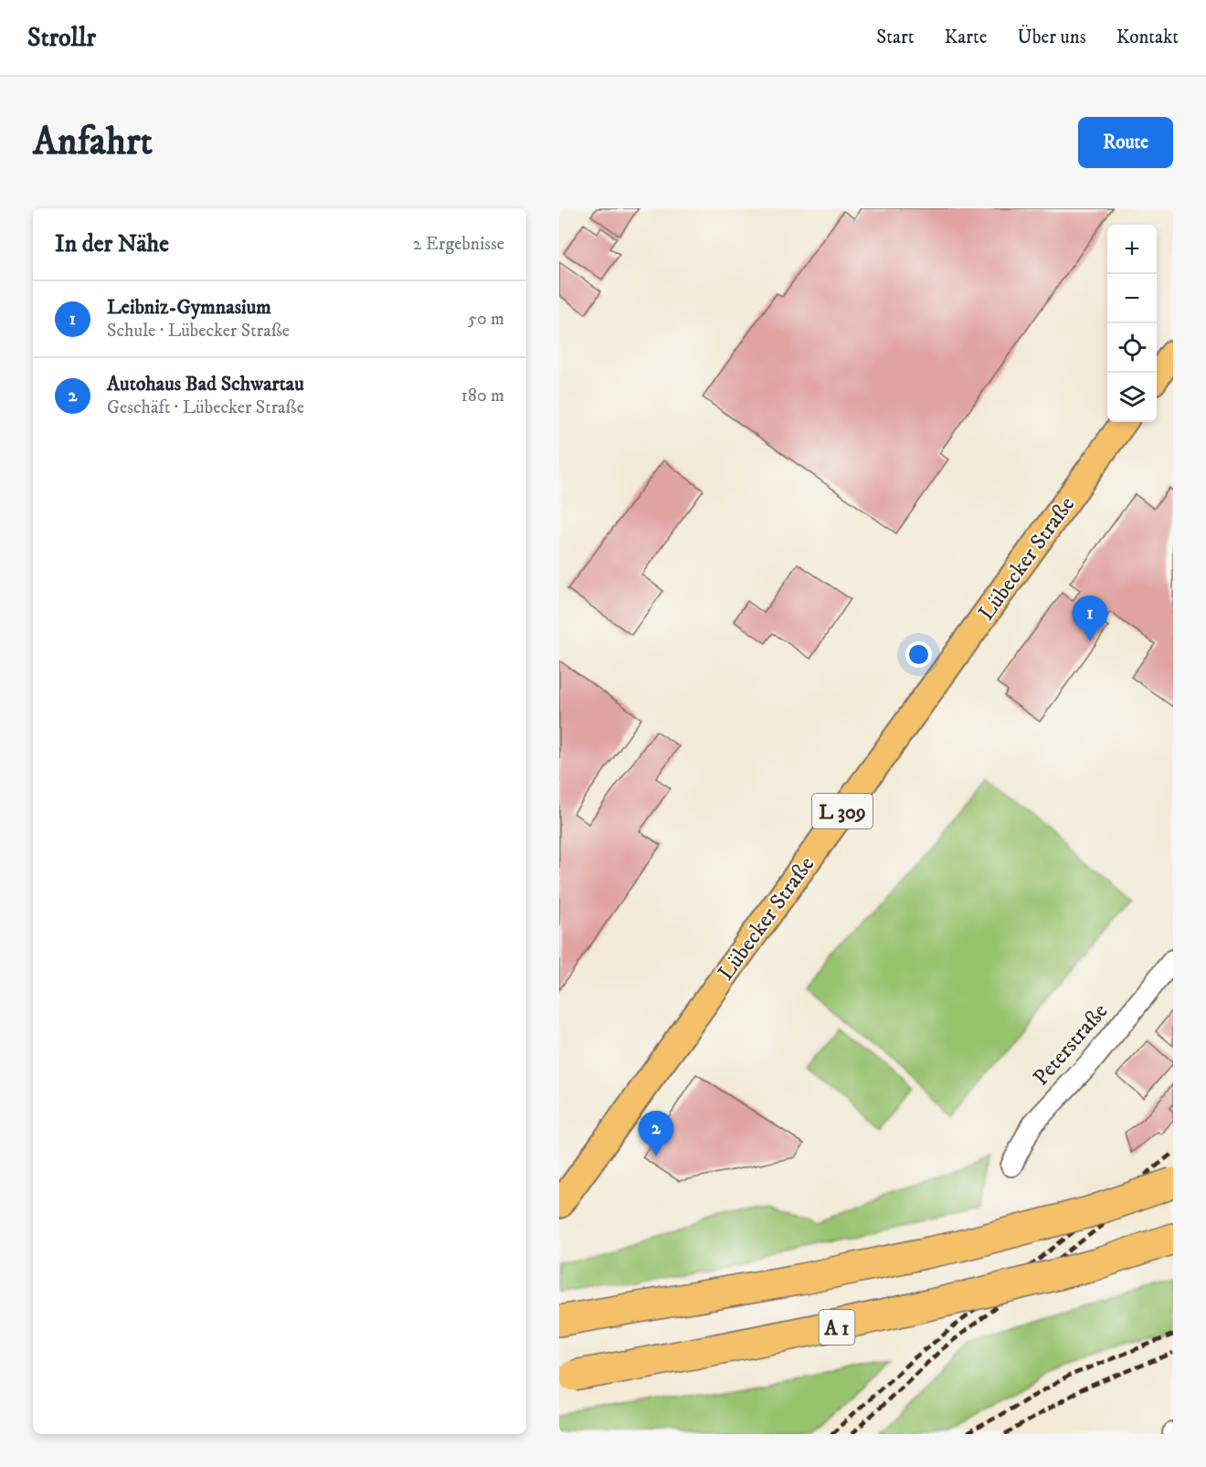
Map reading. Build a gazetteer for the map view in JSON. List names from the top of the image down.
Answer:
{
  "streets": {
    "highway": ["A 1"],
    "main road": ["Lübecker Straße", "L 309"],
    "street": ["Peterstraße"]
  },
  "page": {
    "header": "Strollr",
    "nav": [
      "Start",
      "Karte",
      "Über uns",
      "Kontakt"
    ],
    "buttons": "Route",
    "title": "Anfahrt",
    "heading": ["In der Nähe", "2 Ergebnisse"],
    "map_buttons": ["+", "−"],
    "list": [
      {
        "mark": "1",
        "name": "Leibniz-Gymnasium",
        "note": "Schule · Lübecker Straße",
        "value": "50 m"
      },
      {
        "mark": "2",
        "name": "Autohaus Bad Schwartau",
        "note": "Geschäft · Lübecker Straße",
        "value": "180 m"
      }
    ],
    "pins": ["1", "2"]
  }
}
